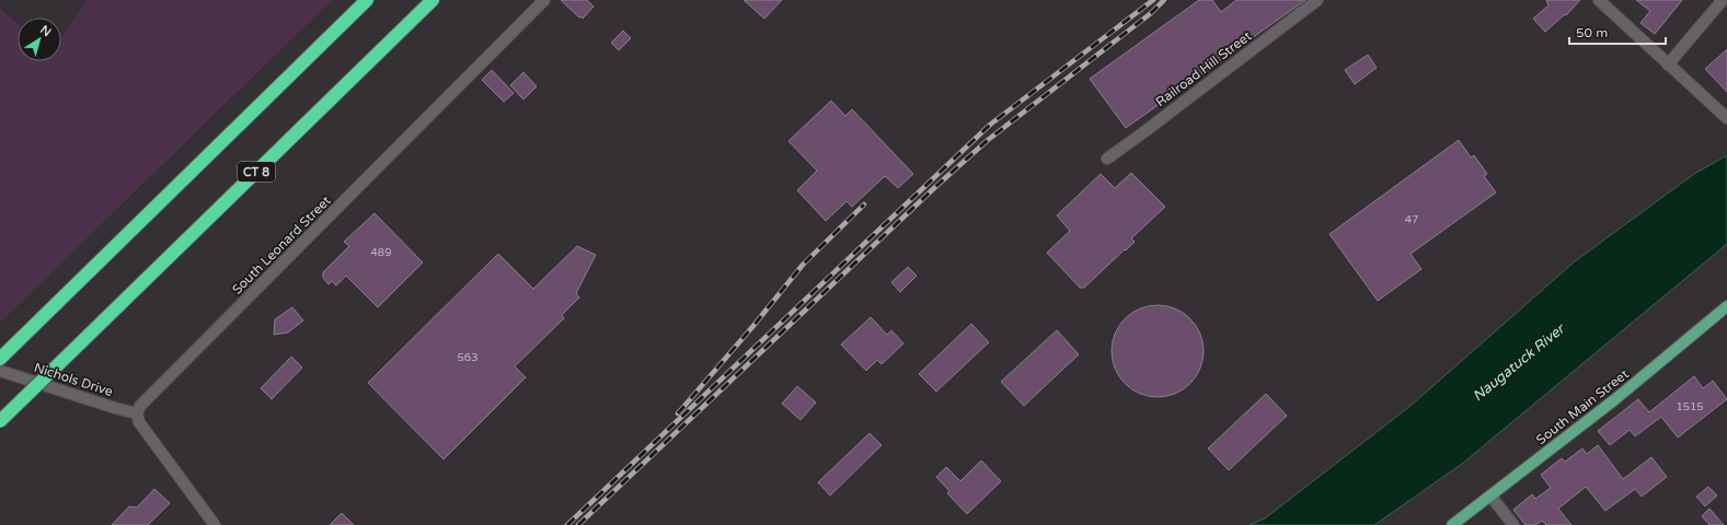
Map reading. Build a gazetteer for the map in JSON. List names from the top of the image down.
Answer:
{
  "streets": {
    "highway": ["CT 8"],
    "main road": ["South Main Street"],
    "street": ["Railroad Hill Street", "South Leonard Street", "Nichols Drive"]
  },
  "crossings": [
    ["South Leonard Street", "Nichols Drive"]
  ],
  "water": ["Naugatuck River"],
  "house_numbers": [
    "47",
    "489",
    "563",
    "1515"
  ],
  "scale_bar": "50 m",
  "north": "top right"
}
